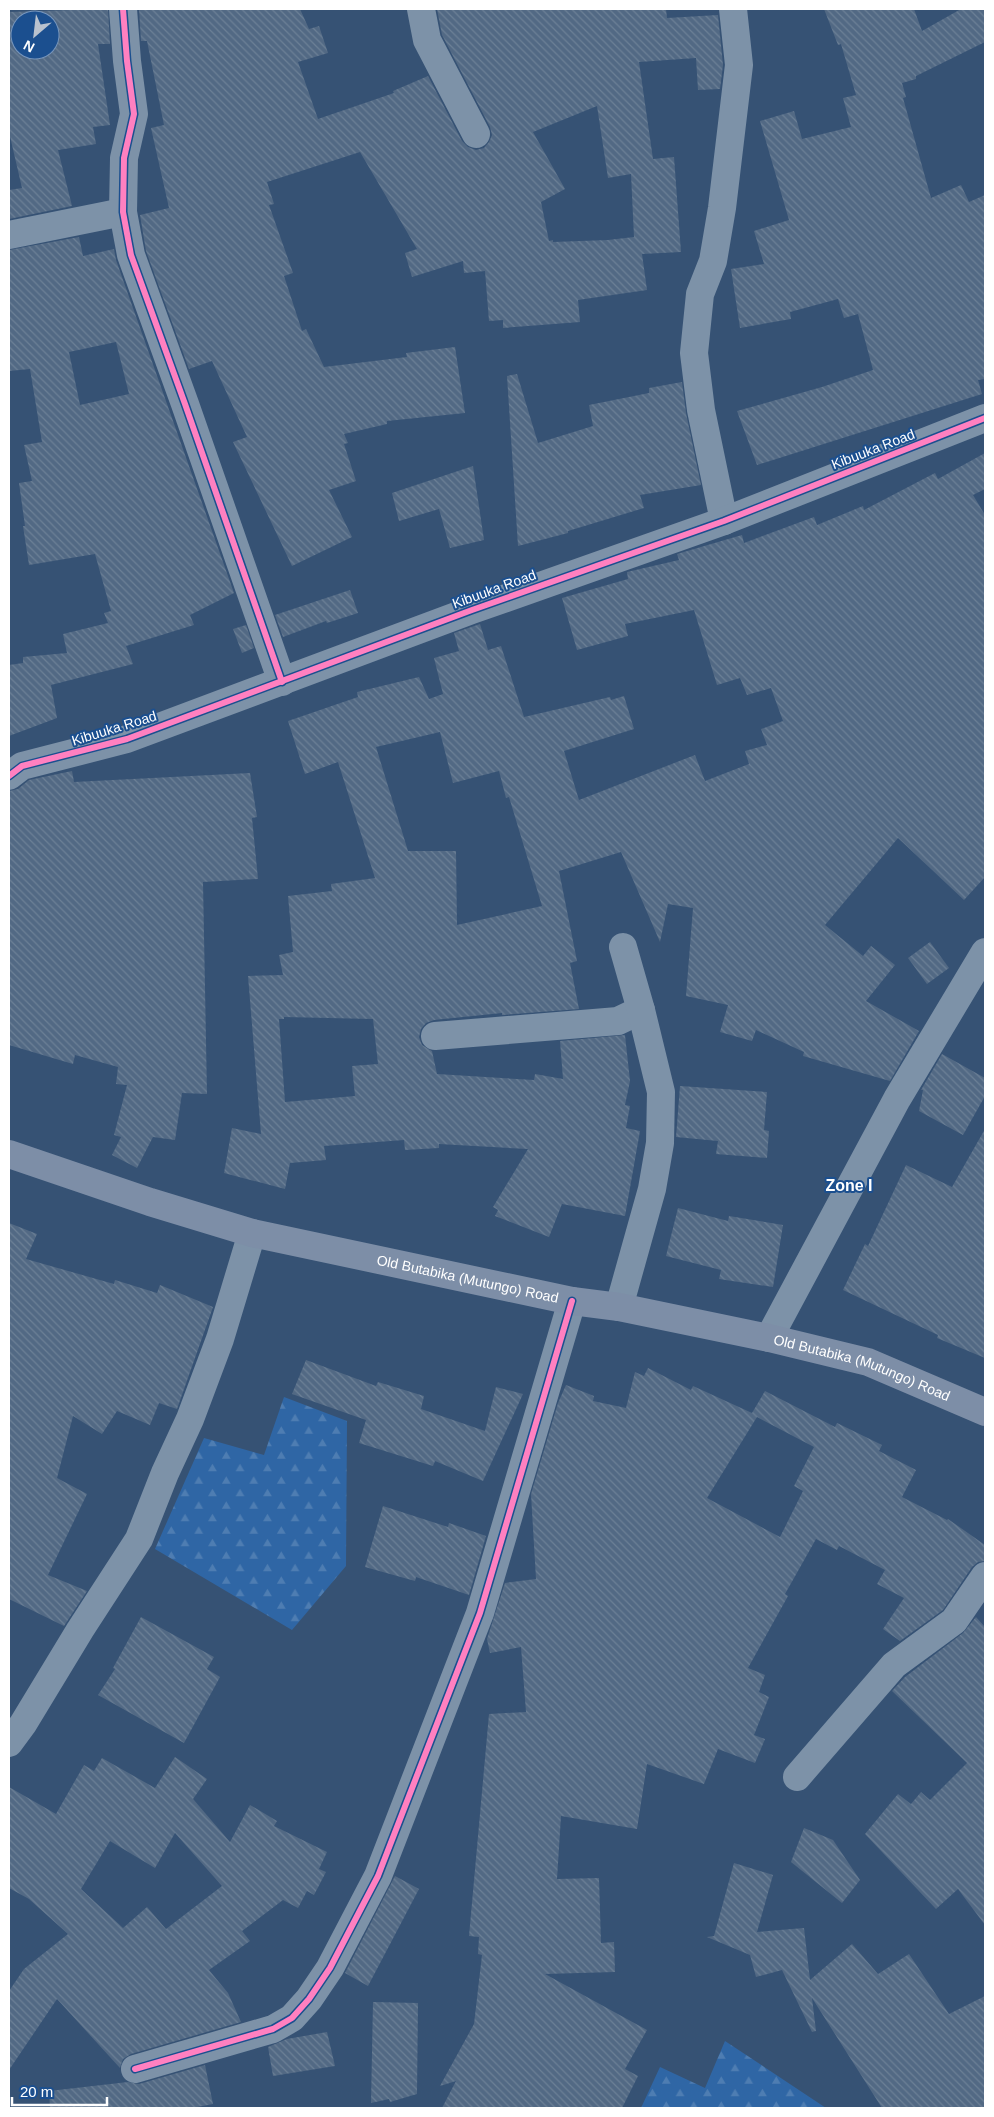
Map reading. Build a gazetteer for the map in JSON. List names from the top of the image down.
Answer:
{
  "streets": {
    "main road": ["Old Butabika (Mutungo) Road"],
    "street": ["Kibuuka Road"]
  },
  "districts": ["Zone I"],
  "scale_bar": "20 m",
  "north": "bottom left"
}
